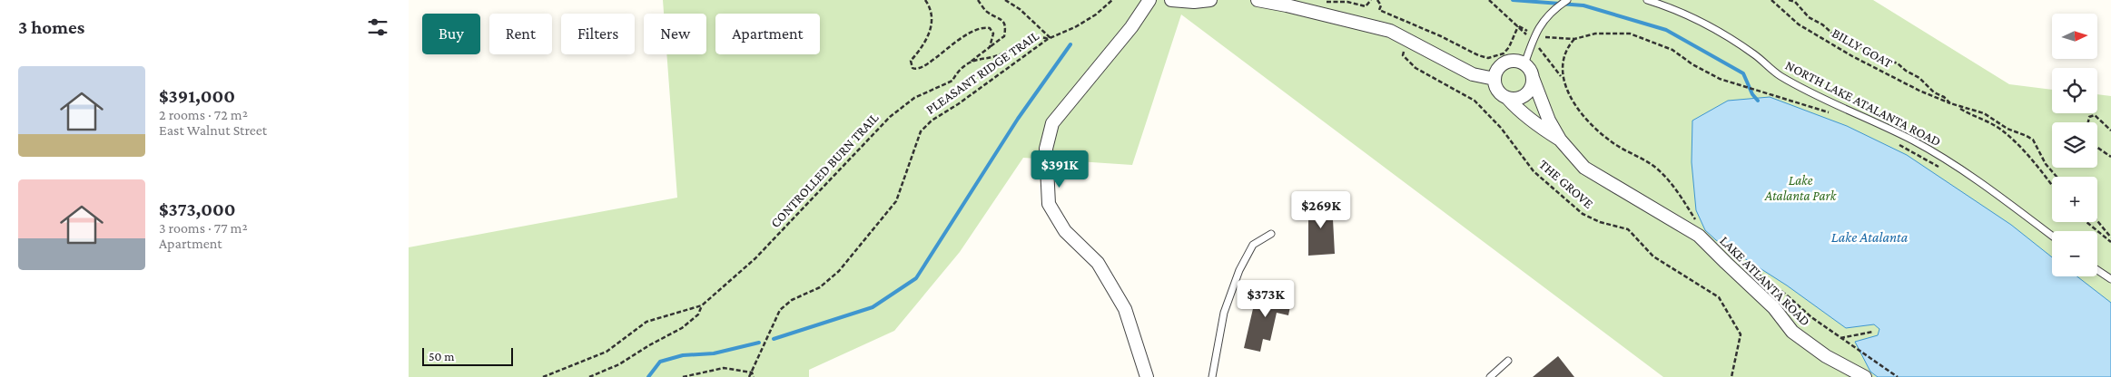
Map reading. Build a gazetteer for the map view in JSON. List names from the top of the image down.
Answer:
{
  "streets": {
    "street": ["LAKE ATLANTA ROAD"],
    "lane": ["NORTH LAKE ATALANTA ROAD"],
    "path": [
      "BILLY GOAT",
      "PLEASANT RIDGE TRAIL",
      "CONTROLLED BURN TRAIL",
      "THE GROVE"
    ]
  },
  "water": ["Lake Atalanta"],
  "parks": ["Lake Atalanta Park"],
  "scale_bar": "50 m",
  "north": "right",
  "page": {
    "heading": "3 homes",
    "map_buttons": ["+", "−"],
    "chip": [
      "Buy",
      "Rent",
      "Filters",
      "New",
      "Apartment"
    ],
    "list": [
      {
        "name": "$391,000",
        "note": "2 rooms · 72 m² · East Walnut Street"
      },
      {
        "name": "$373,000",
        "note": "3 rooms · 77 m² · Apartment"
      }
    ],
    "price": ["$391K", "$269K", "$373K"],
    "scale": "50 m"
  }
}
